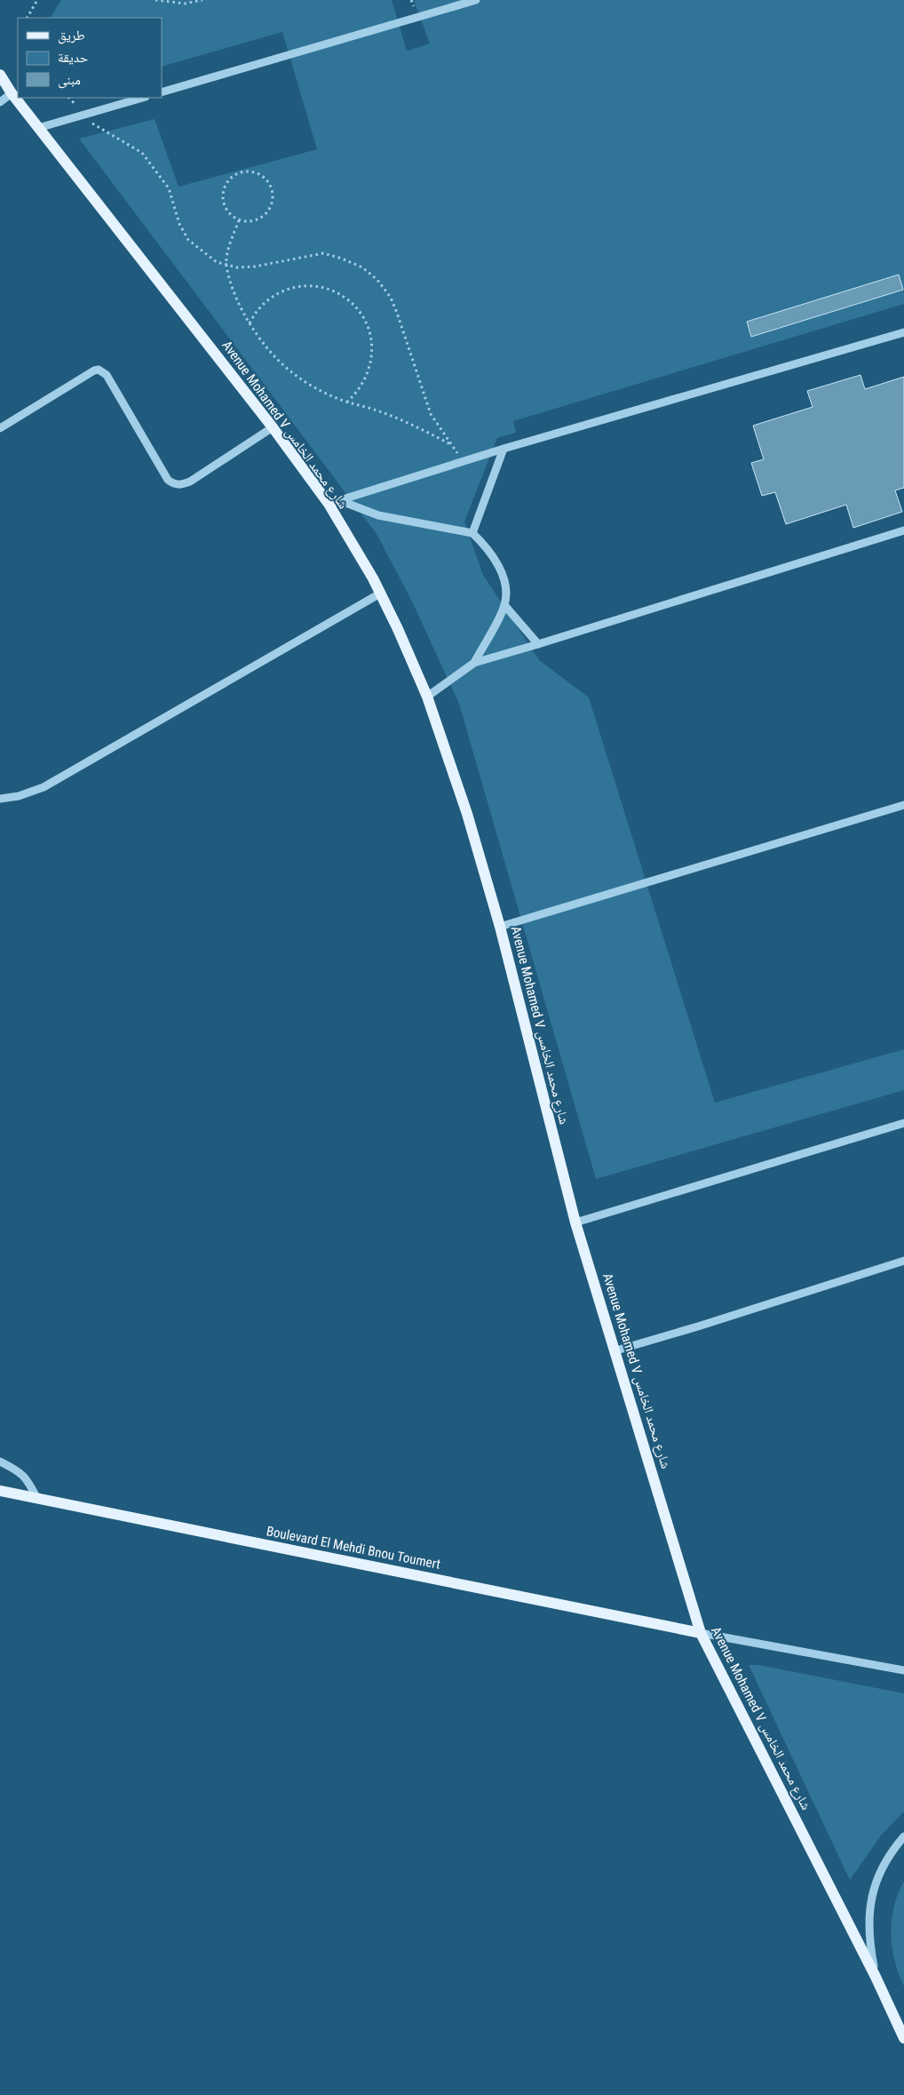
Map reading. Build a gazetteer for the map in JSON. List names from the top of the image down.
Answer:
{
  "streets": {
    "main road": ["Avenue Mohamed V شارع محمد الخامس", "Boulevard El Mehdi Bnou Toumert"]
  },
  "crossings": [
    ["Avenue Mohamed V شارع محمد الخامس", "Boulevard El Mehdi Bnou Toumert"]
  ],
  "legend": ["طريق", "حديقة", "مبنى"]
}
